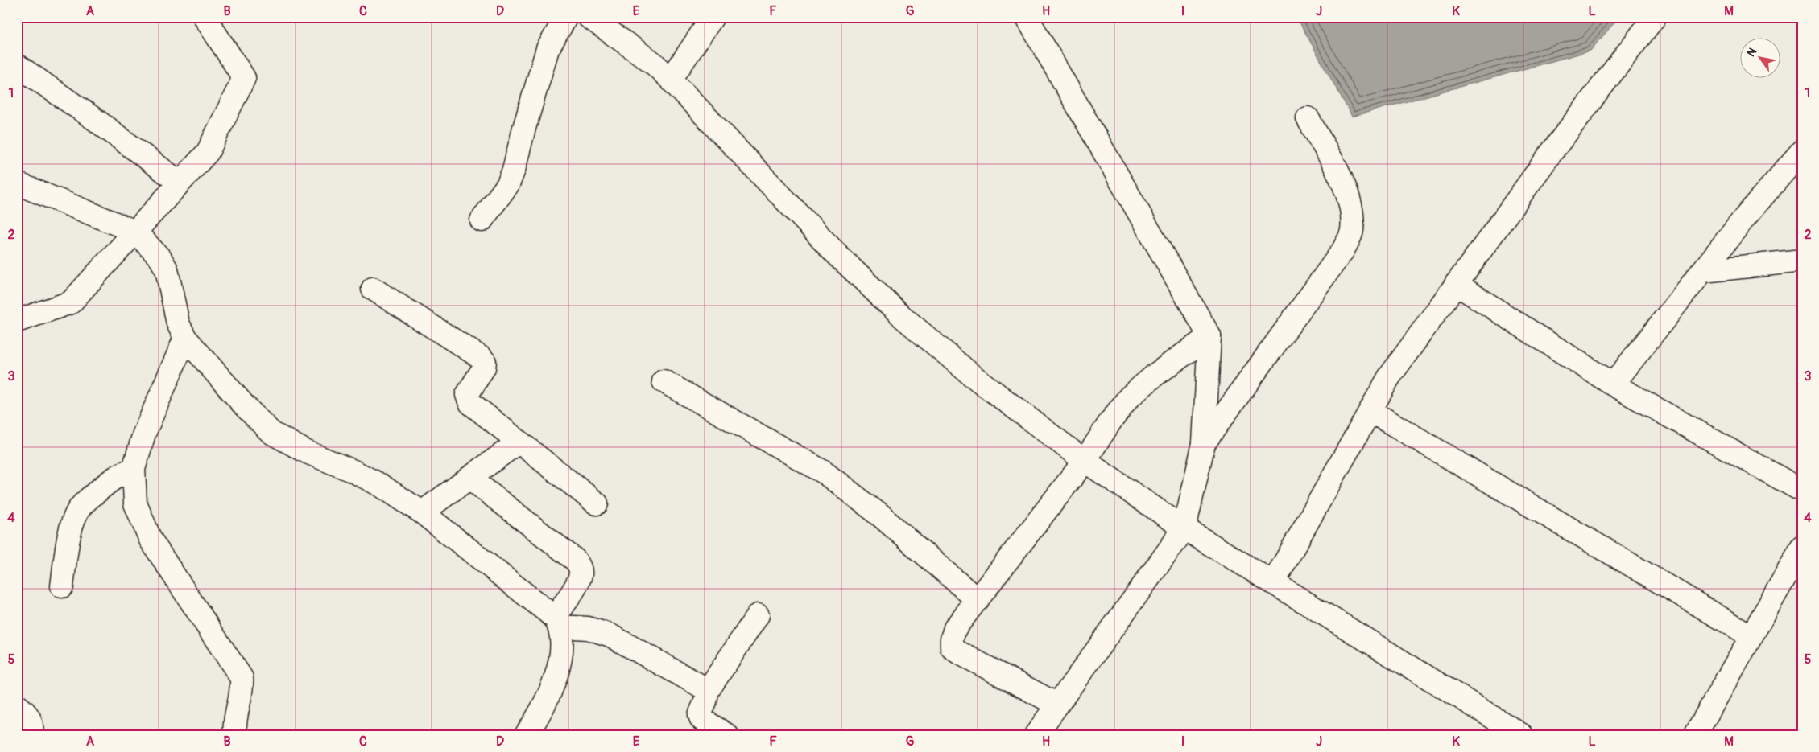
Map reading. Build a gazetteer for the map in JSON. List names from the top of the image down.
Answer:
{
  "north": "top left",
  "grid": {
    "columns": [
      "A",
      "B",
      "C",
      "D",
      "E",
      "F",
      "G",
      "H",
      "I",
      "J",
      "K",
      "L",
      "M"
    ],
    "rows": [
      "1",
      "2",
      "3",
      "4",
      "5"
    ]
  }
}
